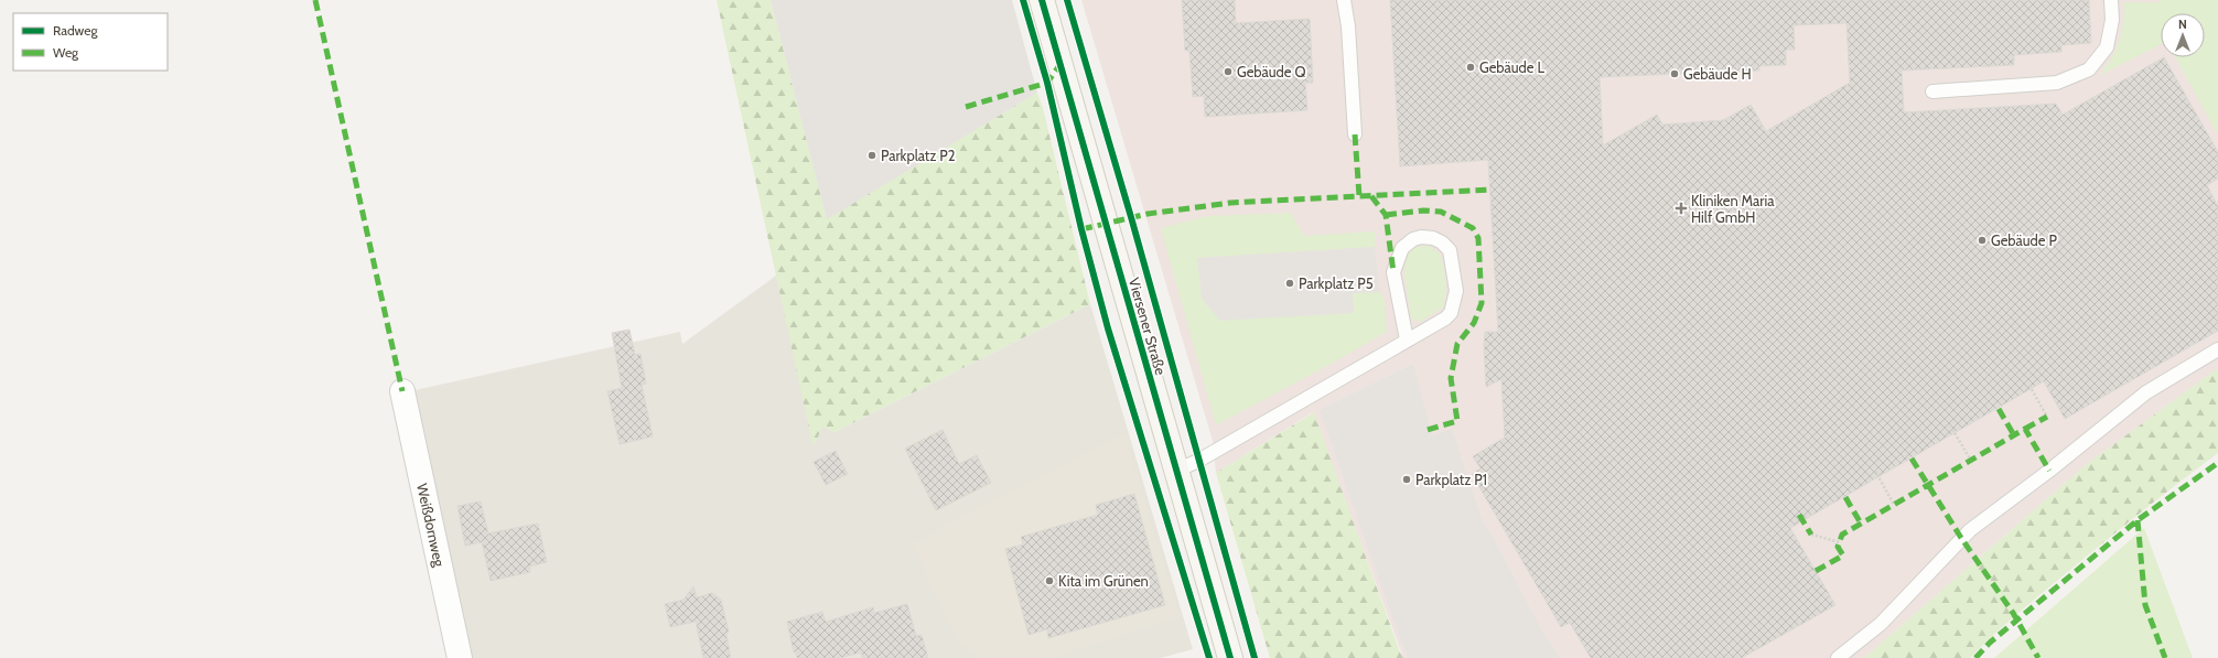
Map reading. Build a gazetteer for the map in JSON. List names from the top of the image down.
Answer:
{
  "streets": {
    "main road": ["Viersener Straße"],
    "street": ["Weißdornweg"]
  },
  "places": {
    "other": [
      "Gebäude L",
      "Gebäude Q",
      "Gebäude H",
      "Parkplatz P2",
      "Gebäude P",
      "Parkplatz P5",
      "Parkplatz P1",
      "Kita im Grünen"
    ],
    "health": ["Kliniken Maria Hilf GmbH"]
  },
  "legend": ["Radweg", "Weg"],
  "north": "top"
}
